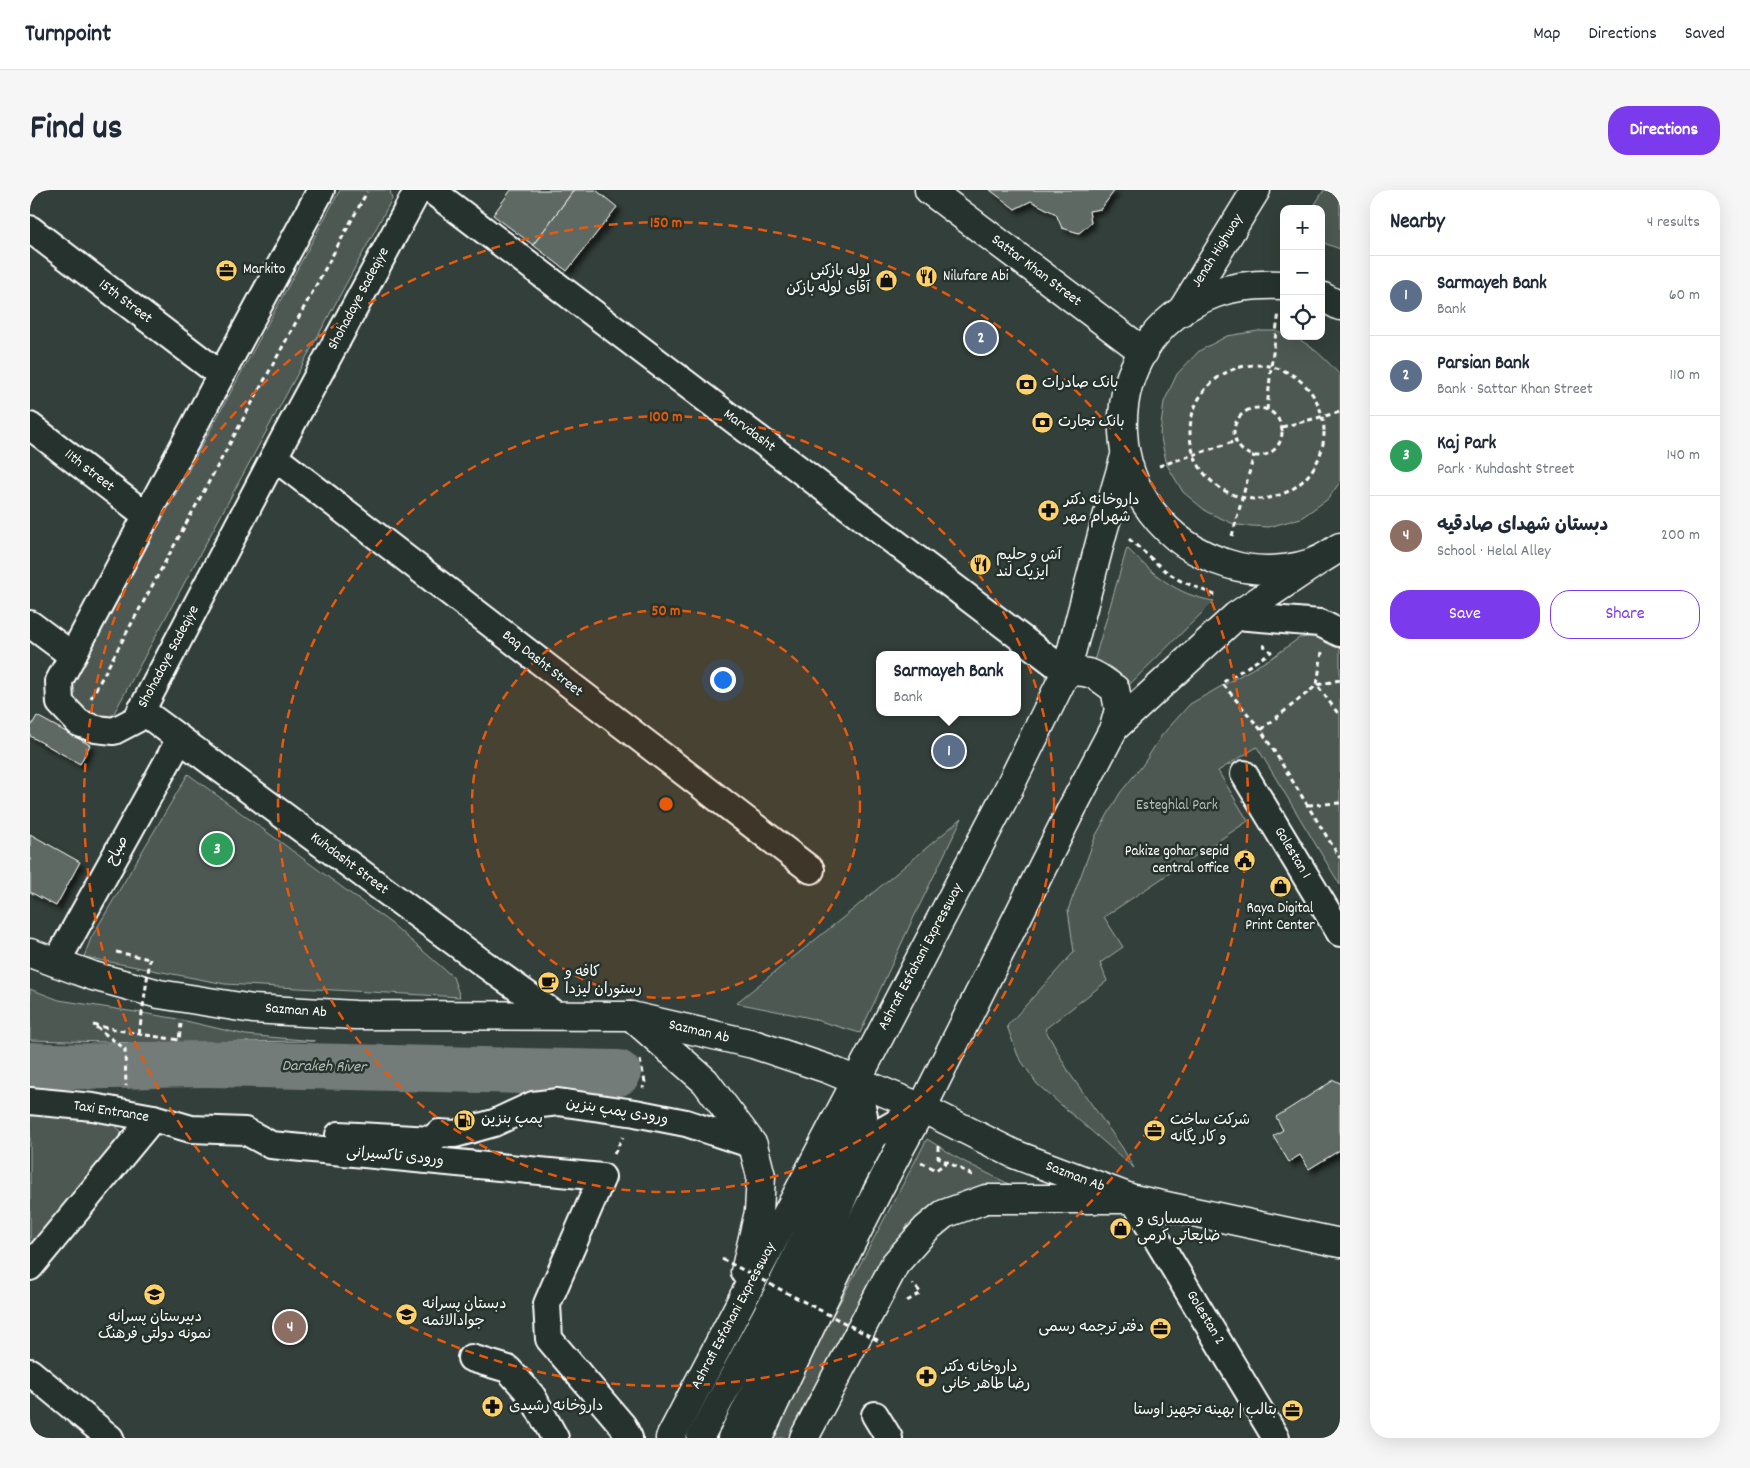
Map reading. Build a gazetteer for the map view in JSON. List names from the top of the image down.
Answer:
{
  "streets": {
    "main road": [
      "Jenah Highway",
      "Sattar Khan Street",
      "Ashrafi Esfahani Expressway",
      "Sazman Ab"
    ],
    "street": [
      "Shohadaye Sadeqiye",
      "15th Street",
      "Marvdasht",
      "11th street",
      "Baq Dasht Street",
      "صباح",
      "Golestan 1",
      "Kuhdasht Street",
      "Taxi Entrance",
      "ورودی پمپ بنزین",
      "ورودی تاکسیرانی",
      "Golestan 2"
    ]
  },
  "crossings": [
    ["Shohadaye Sadeqiye", "15th Street"],
    ["Shohadaye Sadeqiye", "11th street"],
    ["Shohadaye Sadeqiye", "Baq Dasht Street"],
    ["Shohadaye Sadeqiye", "Kuhdasht Street"],
    ["Marvdasht", "Ashrafi Esfahani Expressway"],
    ["صباح", "Kuhdasht Street"],
    ["صباح", "Sazman Ab"],
    ["Kuhdasht Street", "Sazman Ab"],
    ["Ashrafi Esfahani Expressway", "Sazman Ab"],
    ["Sazman Ab", "Golestan 2"],
    ["Taxi Entrance", "ورودی تاکسیرانی"],
    ["ورودی پمپ بنزین", "ورودی تاکسیرانی"]
  ],
  "water": ["Darakeh River"],
  "parks": ["Esteghlal Park"],
  "places": {
    "office": [
      "Markito",
      "شرکت ساخت و کار یگانه",
      "دفتر ترجمه رسمی",
      "بتالب | بهینه تجهیز اوستا"
    ],
    "restaurant": ["Nilufare Abi", "آش و حلیم ایزیک لند"],
    "shop": ["لوله بازکنی آقای لوله بازکن", "Raya Digital Print Center", "سمساری و ضایعاتی کرمی"],
    "bank": ["بانک صادرات", "بانک تجارت"],
    "pharmacy": ["داروخانه دکتر شهرام مهر", "داروخانه دکتر رضا طاهر خانی", "داروخانه رشیدی"],
    "public building": ["Pakize gohar sepid central office"],
    "cafe": ["کافه و رستوران لیزدا"],
    "fuel station": ["پمپ بنزین"],
    "school or university": ["دبيرستان پسرانه نمونه دولتی فرهنگ", "دبستان پسرانه جوادالائمه"]
  },
  "page": {
    "header": "Turnpoint",
    "nav": ["Map", "Directions", "Saved"],
    "title": "Find us",
    "buttons": [
      "Directions",
      ["Save", "Share"]
    ],
    "heading": ["Nearby", "4 results"],
    "map_buttons": ["+", "−"],
    "list": [
      {
        "mark": "1",
        "name": "Sarmayeh Bank",
        "note": "Bank",
        "value": "60 m"
      },
      {
        "mark": "2",
        "name": "Parsian Bank",
        "note": "Bank · Sattar Khan Street",
        "value": "110 m"
      },
      {
        "mark": "3",
        "name": "Kaj Park",
        "note": "Park · Kuhdasht Street",
        "value": "140 m"
      },
      {
        "mark": "4",
        "name": "دبستان شهدای صادقیه",
        "note": "School · Helal Alley",
        "value": "200 m"
      }
    ],
    "pins": [
      "2",
      "1",
      "3",
      "4"
    ],
    "popup": ["Sarmayeh Bank", "Bank"]
  },
  "rings": ["150 m", "100 m", "50 m"]
}
